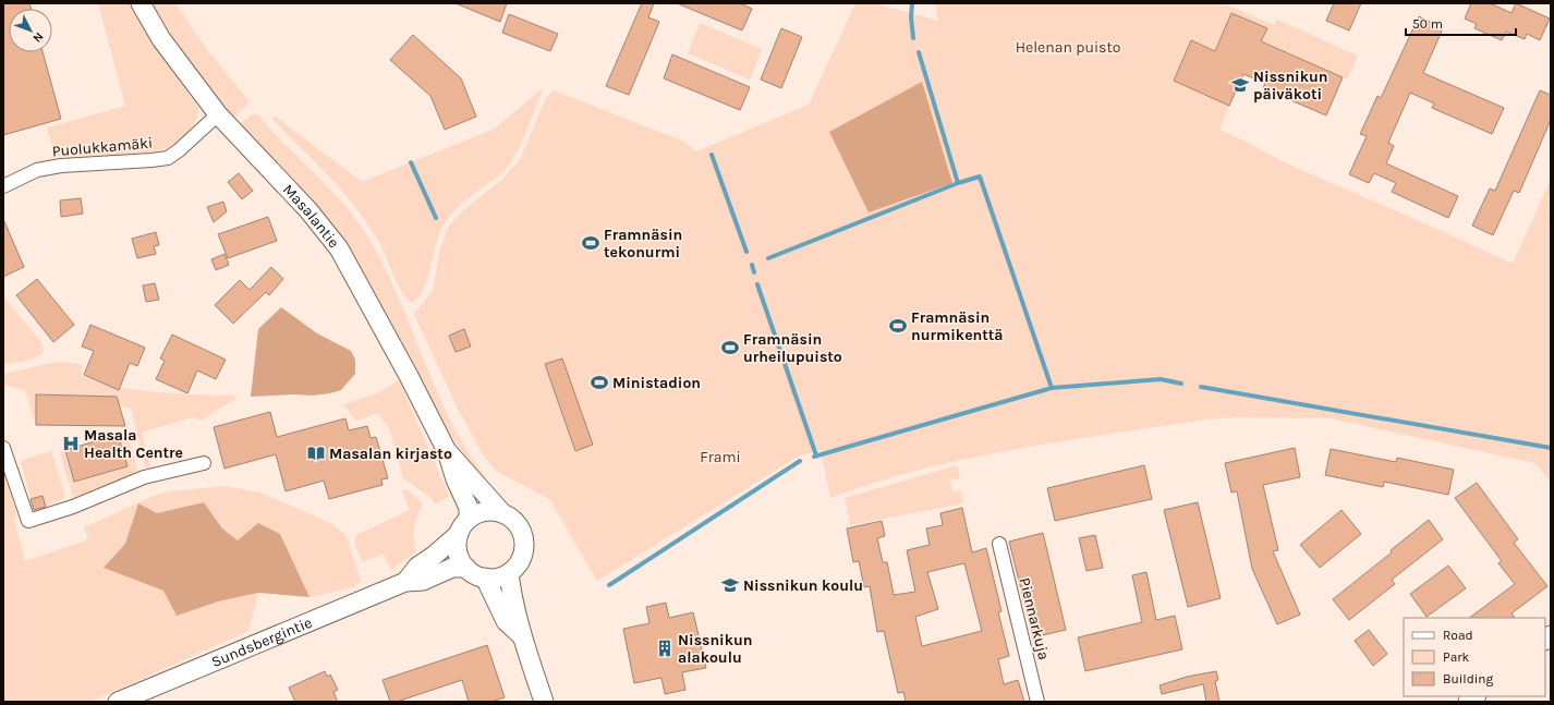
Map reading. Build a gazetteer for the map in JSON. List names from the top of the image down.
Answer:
{
  "streets": {
    "street": [
      "Puolukkamäki",
      "Masalantie",
      "Piennarkuja",
      "Sundsbergintie"
    ]
  },
  "crossings": [
    ["Puolukkamäki", "Masalantie"],
    ["Masalantie", "Sundsbergintie"]
  ],
  "parks": ["Helenan puisto", "Frami"],
  "places": {
    "school or university": ["Nissnikun päiväkoti", "Nissnikun koulu"],
    "sports": [
      "Framnäsin tekonurmi",
      "Framnäsin nurmikenttä",
      "Framnäsin urheilupuisto",
      "Ministadion"
    ],
    "hospital": ["Masala Health Centre"],
    "library": ["Masalan kirjasto"],
    "building": ["Nissnikun alakoulu"]
  },
  "legend": ["Road", "Park", "Building"],
  "scale_bar": "50 m",
  "north": "bottom right"
}
